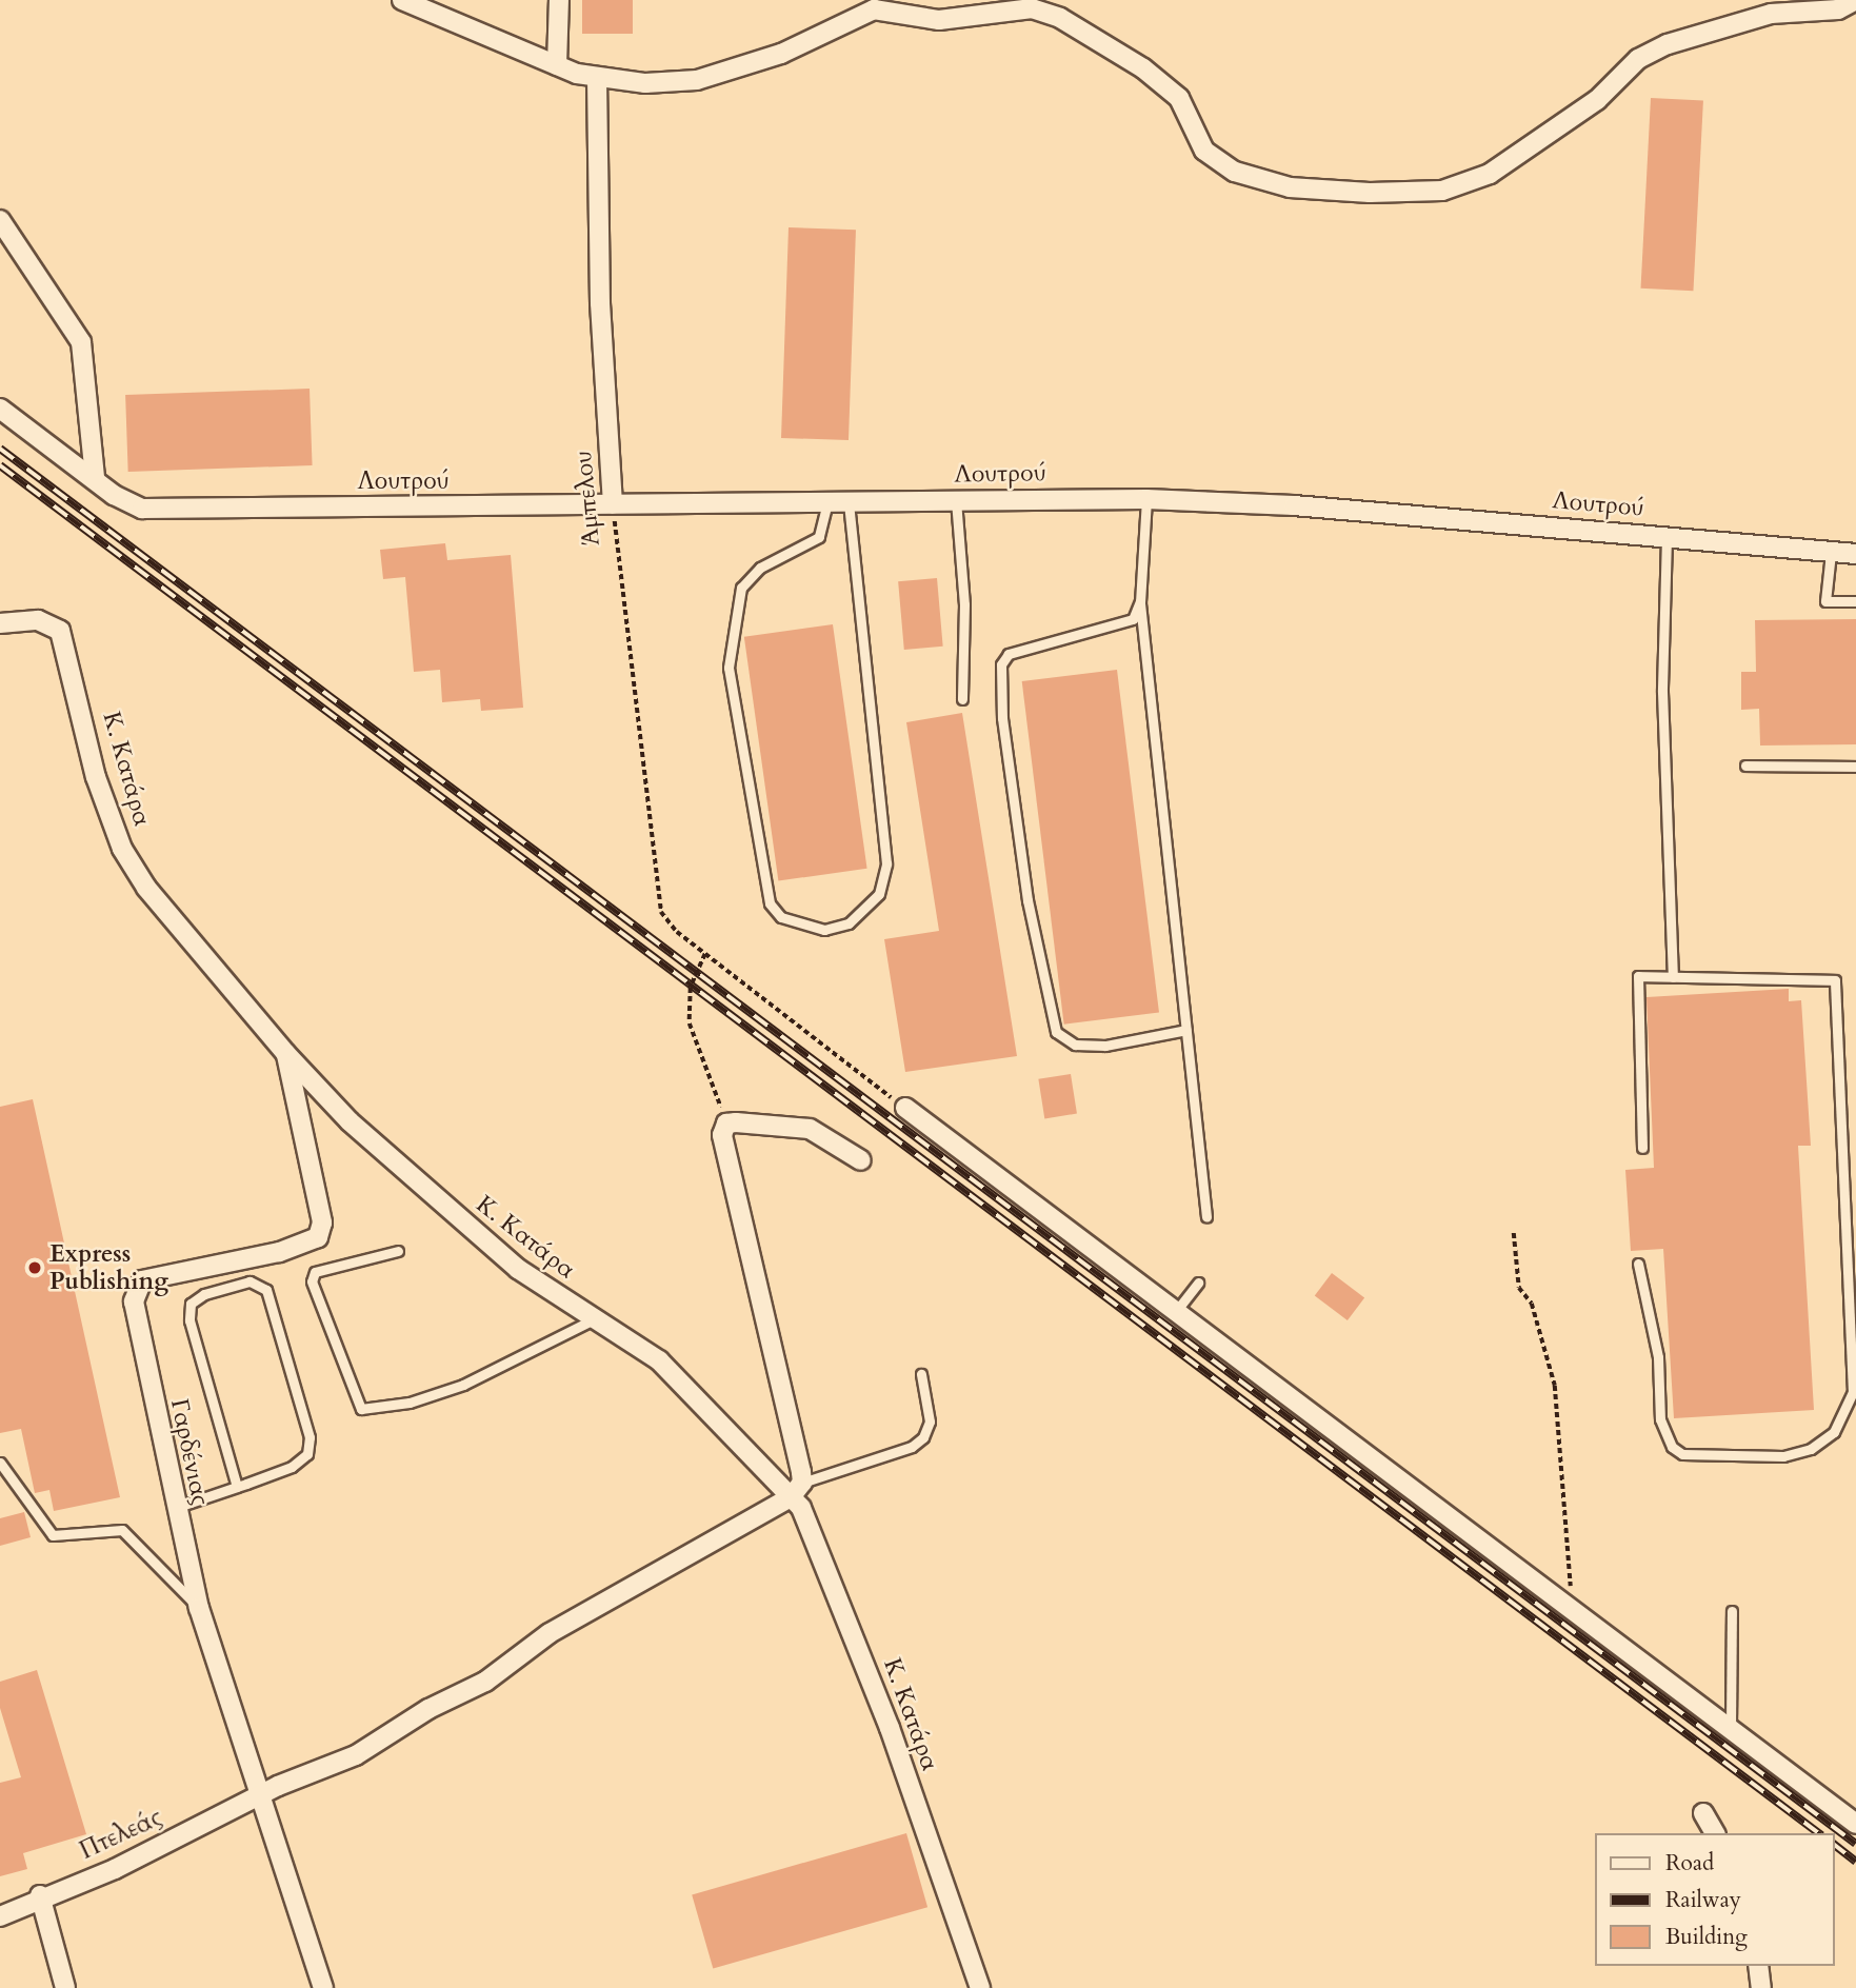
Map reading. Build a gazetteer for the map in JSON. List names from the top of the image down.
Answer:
{
  "streets": {
    "street": [
      "Λουτρού",
      "Άμπελου",
      "Κ. Κατάρα",
      "Γαρδένιας",
      "Πτελεάς"
    ]
  },
  "crossings": [
    ["Λουτρού", "Άμπελου"],
    ["Κ. Κατάρα", "Γαρδένιας"],
    ["Κ. Κατάρα", "Πτελεάς"],
    ["Γαρδένιας", "Πτελεάς"]
  ],
  "places": ["Express Publishing"],
  "legend": ["Road", "Railway", "Building"]
}
